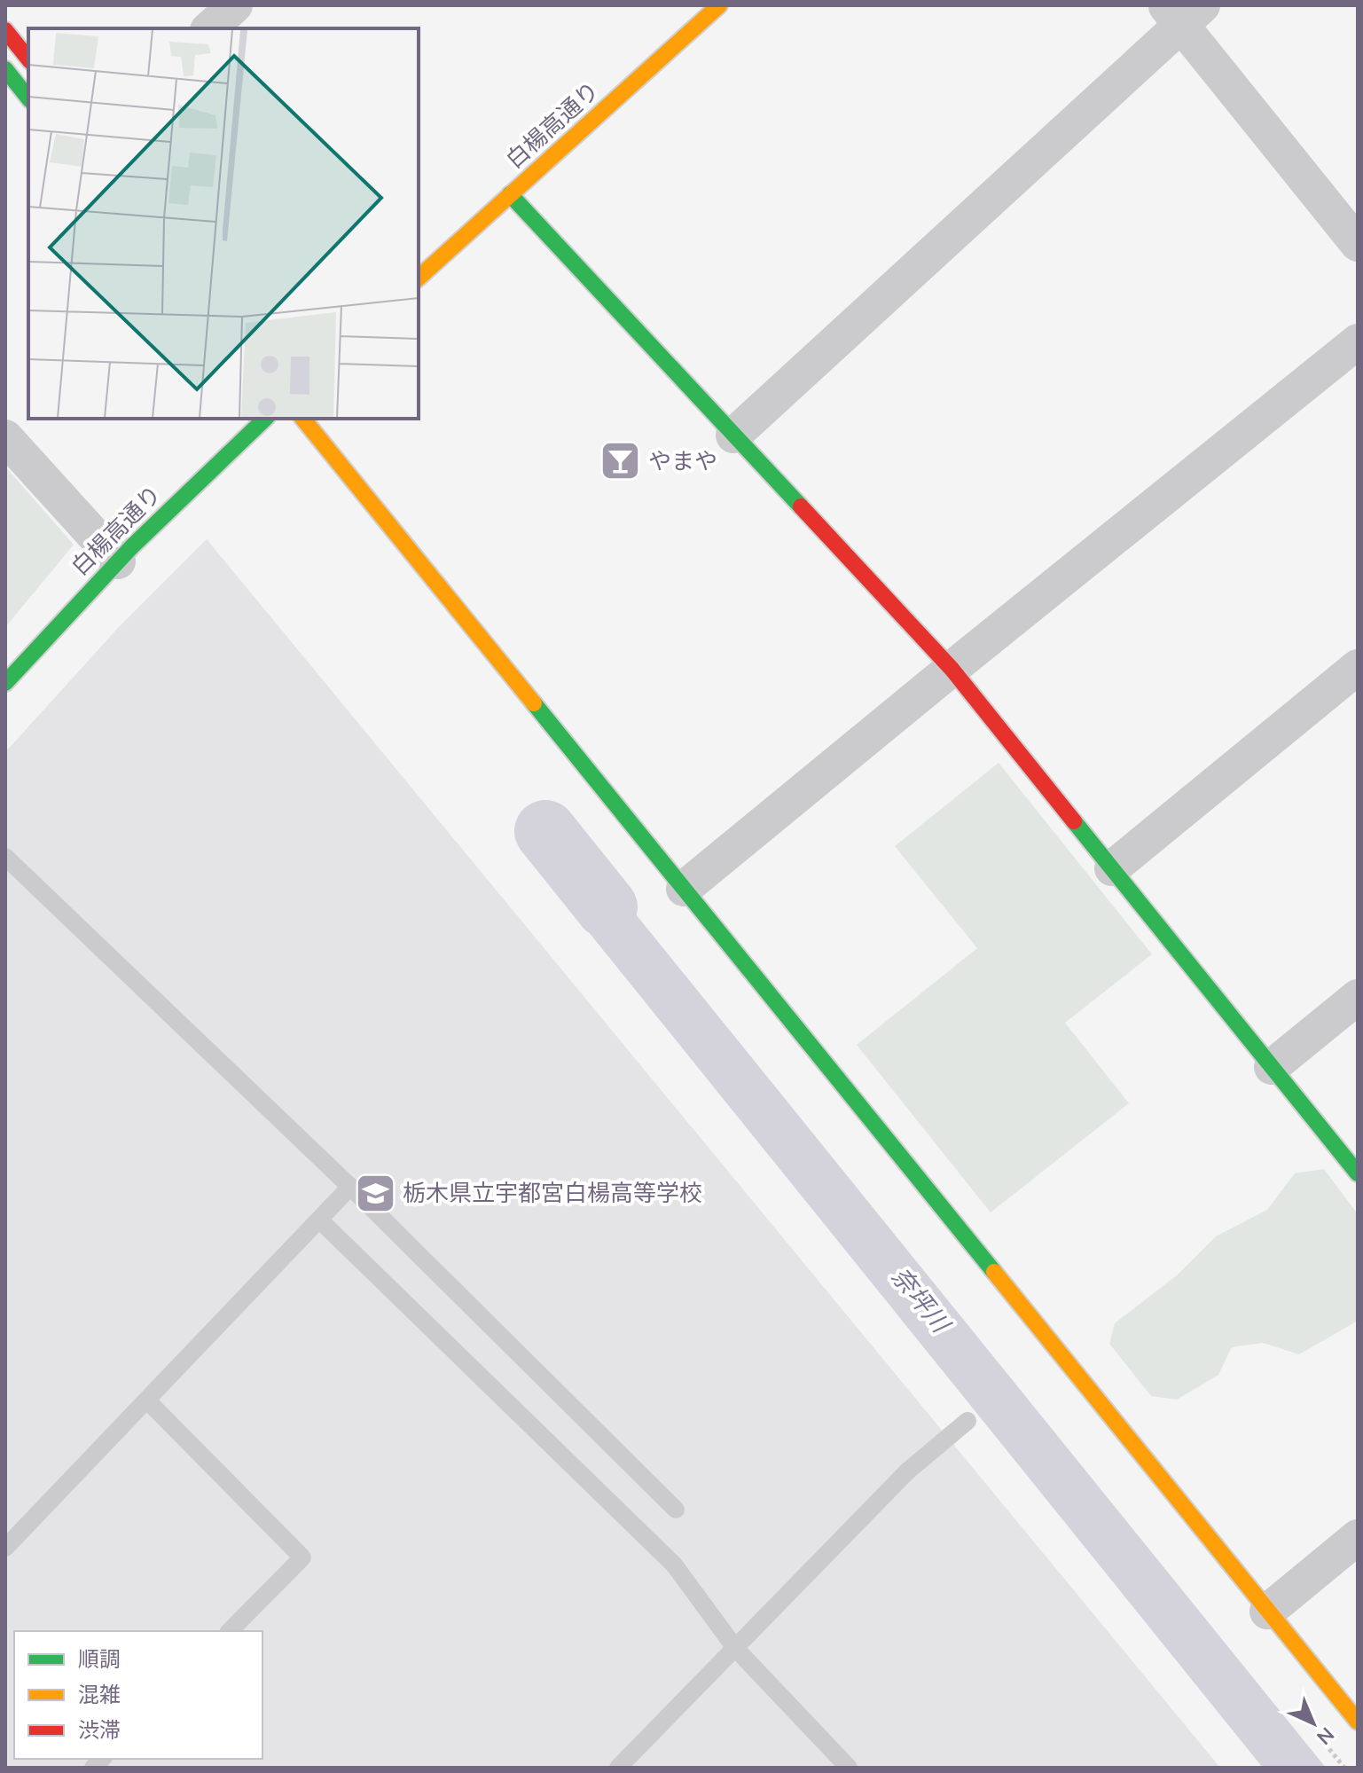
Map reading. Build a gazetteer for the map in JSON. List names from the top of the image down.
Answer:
{
  "streets": {
    "street": ["白楊高通り"]
  },
  "water": ["奈坪川"],
  "places": {
    "bar": ["やまや"],
    "school or university": ["栃木県立宇都宮白楊高等学校"]
  },
  "legend": ["順調", "混雑", "渋滞"],
  "north": "bottom right"
}
